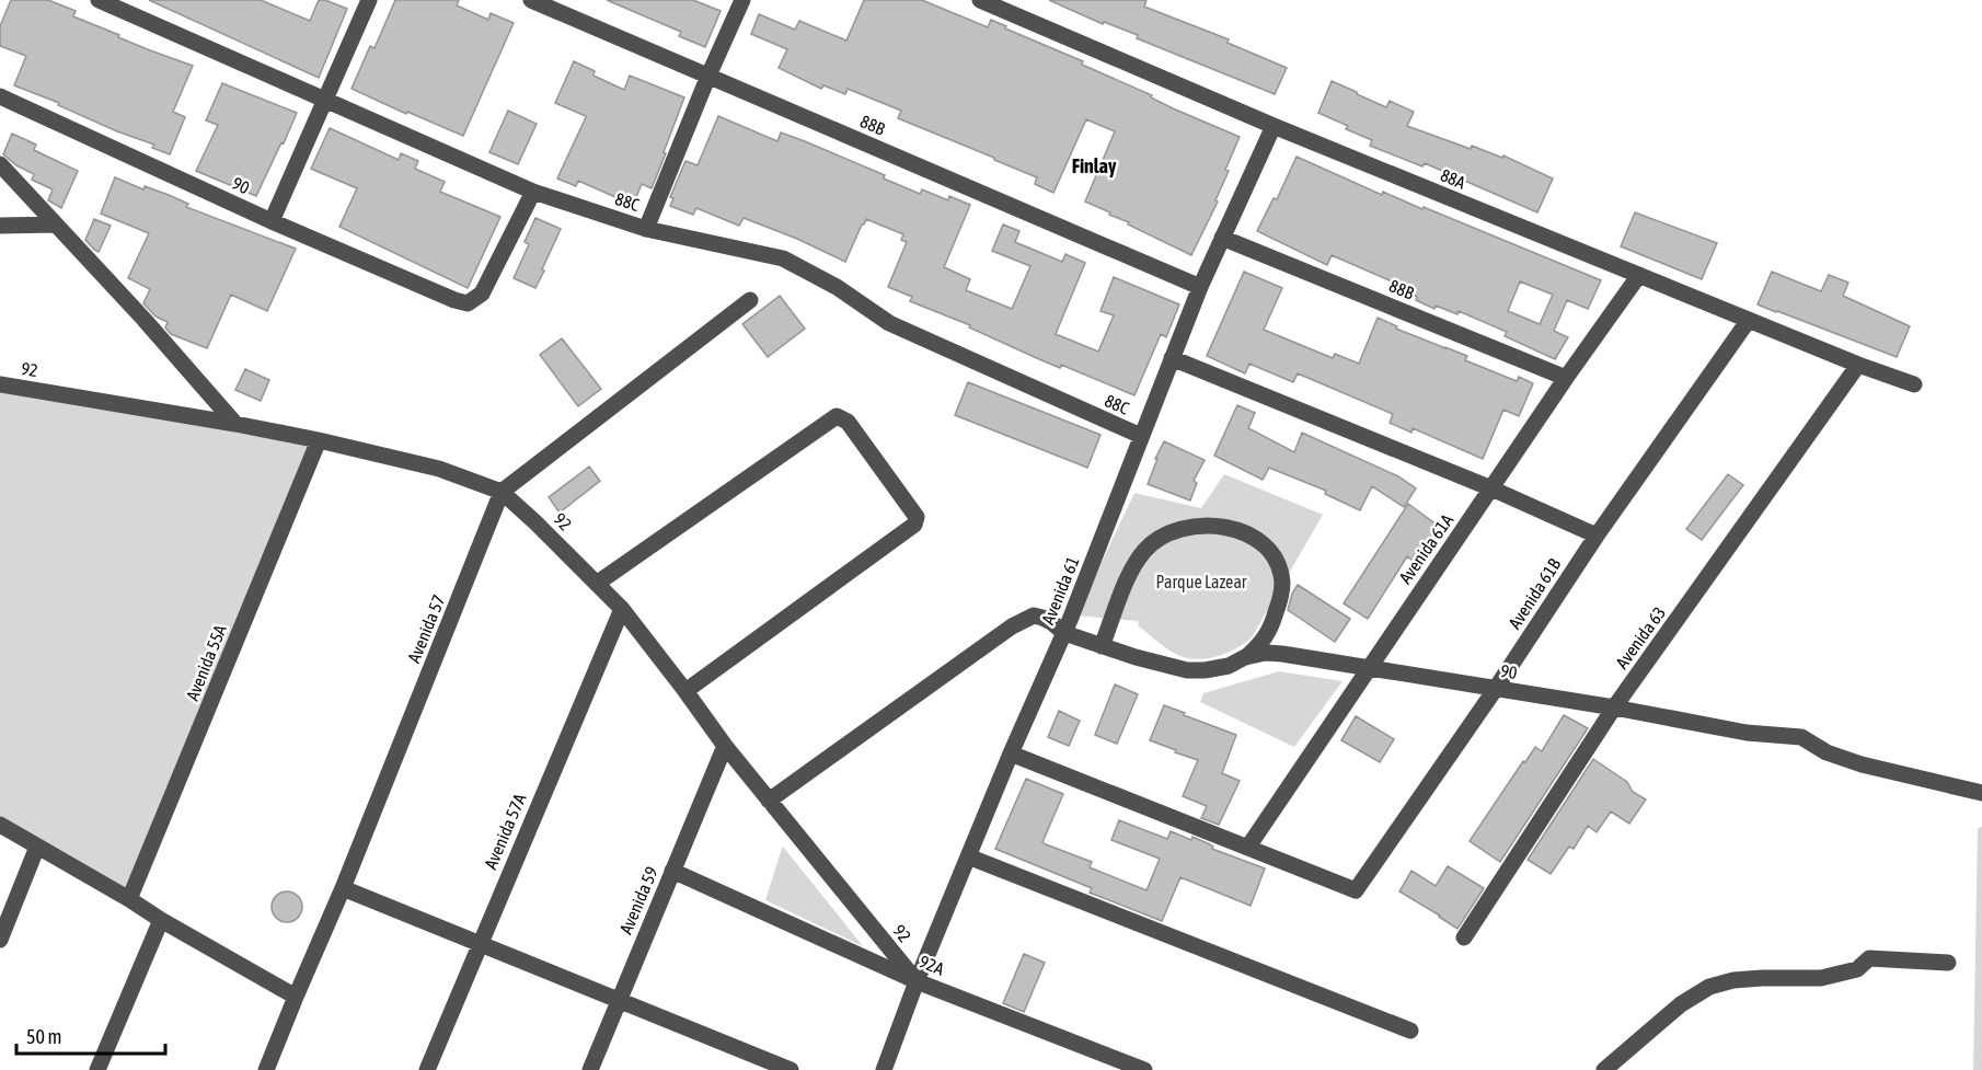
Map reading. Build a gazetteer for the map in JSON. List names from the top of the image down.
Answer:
{
  "streets": {
    "street": [
      "88B",
      "88A",
      "90",
      "88C",
      "92",
      "Avenida 61A",
      "Avenida 61",
      "Avenida 61B",
      "Avenida 57",
      "Avenida 63",
      "Avenida 55A",
      "Avenida 57A",
      "Avenida 59",
      "92A"
    ]
  },
  "crossings": [
    ["88B", "Avenida 61A"],
    ["88B", "Avenida 61"],
    ["88A", "Avenida 61A"],
    ["88A", "Avenida 61"],
    ["88A", "Avenida 61B"],
    ["88A", "Avenida 63"],
    ["90", "88C"],
    ["90", "92"],
    ["90", "Avenida 61A"],
    ["90", "Avenida 61"],
    ["90", "Avenida 61B"],
    ["90", "Avenida 63"],
    ["88C", "Avenida 61"],
    ["92", "Avenida 61"],
    ["92", "Avenida 57"],
    ["92", "Avenida 55A"],
    ["92", "Avenida 57A"],
    ["92", "Avenida 59"],
    ["92", "92A"],
    ["Avenida 61A", "Avenida 61B"],
    ["Avenida 61", "92A"],
    ["Avenida 59", "92A"]
  ],
  "districts": ["Finlay"],
  "parks": ["Parque Lazear"],
  "scale_bar": "50 m"
}
